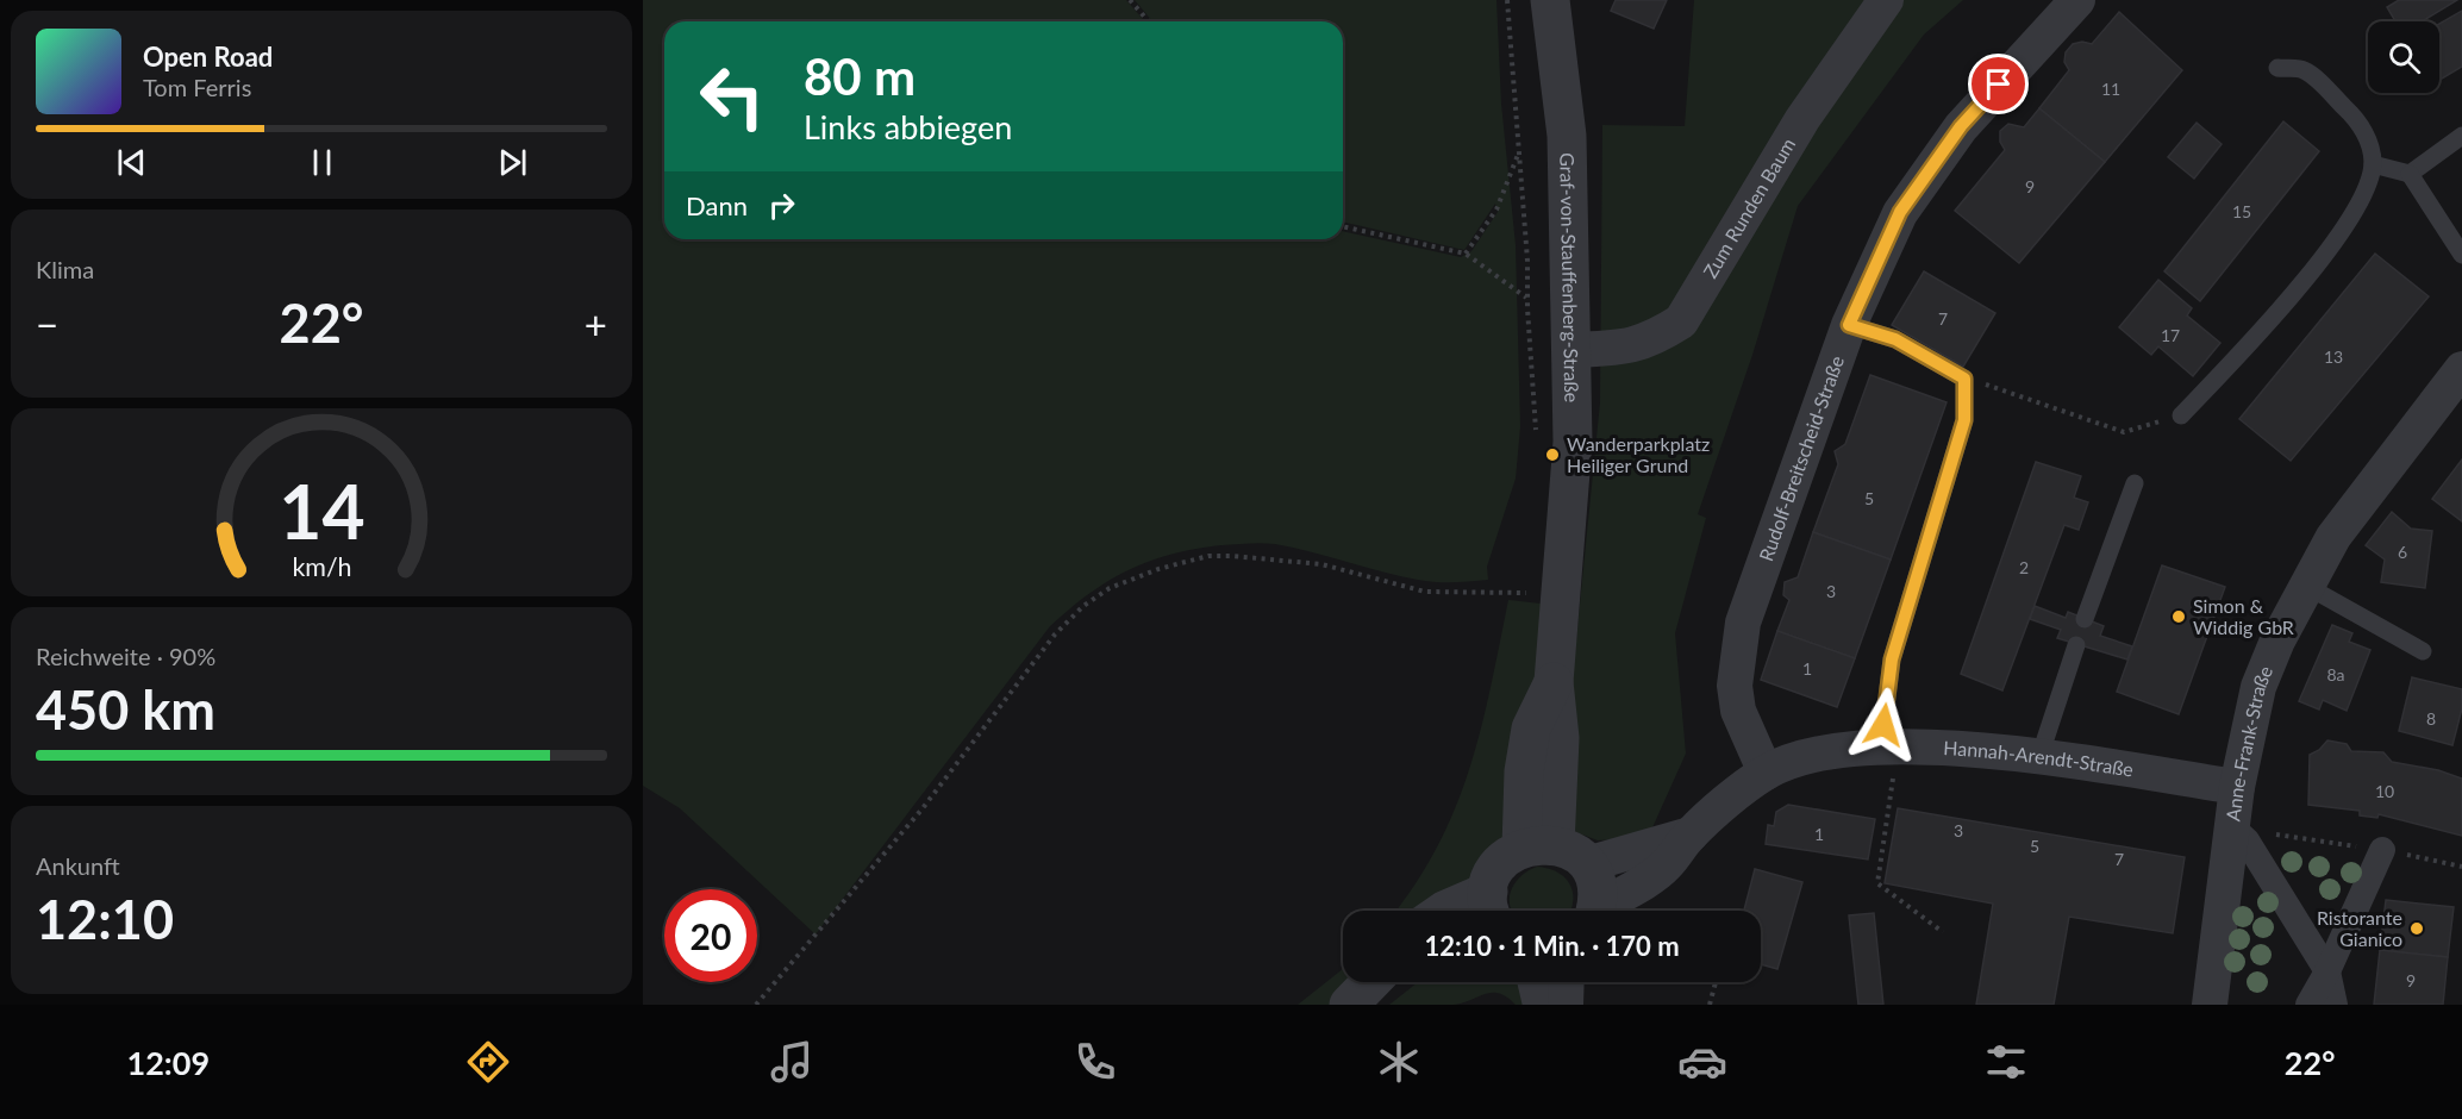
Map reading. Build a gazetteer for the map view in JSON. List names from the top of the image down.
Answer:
{
  "streets": {
    "street": [
      "Zum Runden Baum",
      "Graf-von-Stauffenberg-Straße",
      "Rudolf-Breitscheid-Straße",
      "Anne-Frank-Straße",
      "Hannah-Arendt-Straße"
    ]
  },
  "crossings": [
    ["Zum Runden Baum", "Graf-von-Stauffenberg-Straße"],
    ["Graf-von-Stauffenberg-Straße", "Hannah-Arendt-Straße"],
    ["Rudolf-Breitscheid-Straße", "Hannah-Arendt-Straße"],
    ["Anne-Frank-Straße", "Hannah-Arendt-Straße"]
  ],
  "places": ["Wanderparkplatz Heiliger Grund", "Simon & Widdig GbR", "Ristorante Gianico"],
  "house_numbers": [
    "11",
    "9",
    "15",
    "7",
    "17",
    "13",
    "5",
    "6",
    "2",
    "3",
    "1",
    "8a",
    "8",
    "10",
    "3",
    "1",
    "5",
    "7",
    "9"
  ],
  "page": {
    "turn": ["80 m", "Links abbiegen"],
    "song": ["Open Road", "Tom Ferris"],
    "then": "Dann",
    "tile": [
      "Klima",
      ["Reichweite · 90%", "450 km"],
      ["Ankunft", "12:10"]
    ],
    "heat": ["−", "22°", "+"],
    "limit": "20",
    "trip": "12:10 · 1 Min. · 170 m",
    "tabs": ["12:09", "22°"],
    "gauge": ["14", "km/h"]
  }
}
